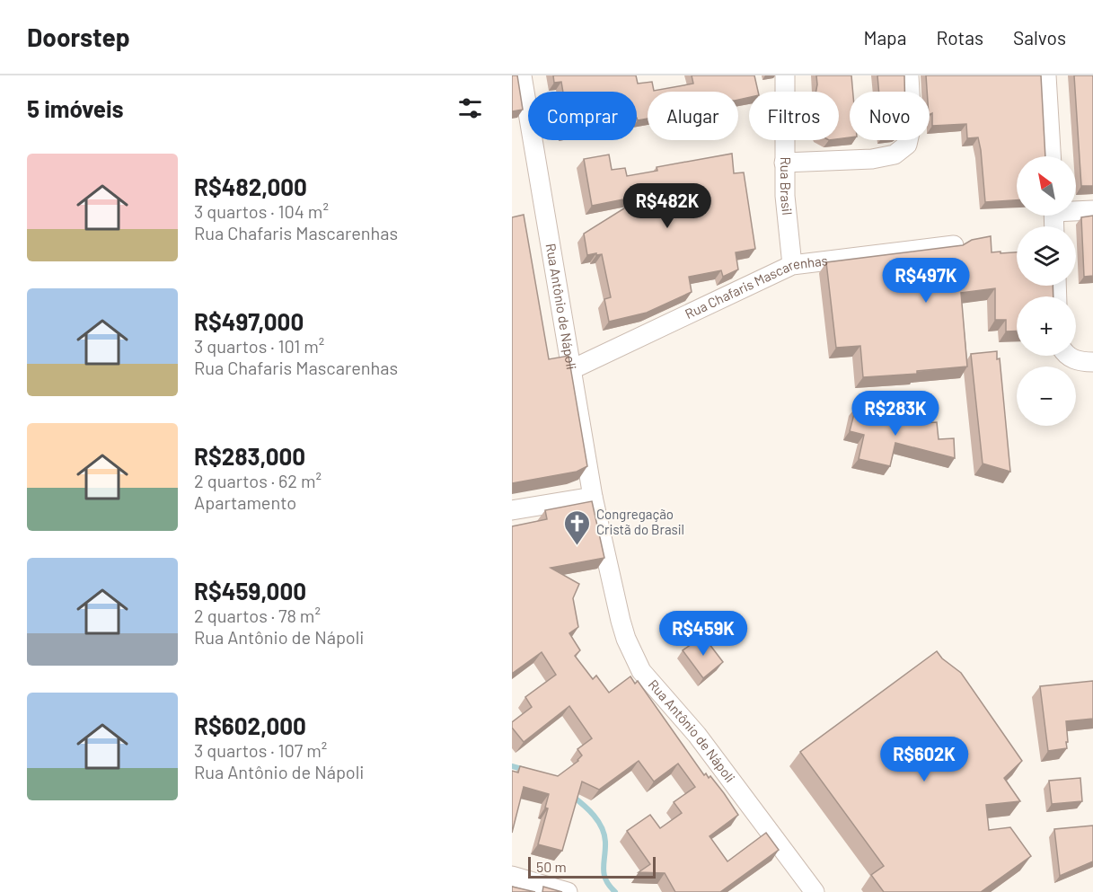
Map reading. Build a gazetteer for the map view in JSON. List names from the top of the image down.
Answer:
{
  "streets": {
    "street": ["Rua Brasil", "Rua Chafaris Mascarenhas", "Rua Antônio de Nápoli"]
  },
  "crossings": [
    ["Rua Brasil", "Rua Chafaris Mascarenhas"],
    ["Rua Chafaris Mascarenhas", "Rua Antônio de Nápoli"]
  ],
  "places": {
    "church": ["Congregação Cristã do Brasil"]
  },
  "scale_bar": "50 m",
  "north": "top left",
  "page": {
    "header": "Doorstep",
    "nav": ["Mapa", "Rotas", "Salvos"],
    "heading": "5 imóveis",
    "chip": [
      "Comprar",
      "Alugar",
      "Filtros",
      "Novo"
    ],
    "list": [
      {
        "name": "R$482,000",
        "note": "3 quartos · 104 m² · Rua Chafaris Mascarenhas"
      },
      {
        "name": "R$497,000",
        "note": "3 quartos · 101 m² · Rua Chafaris Mascarenhas"
      },
      {
        "name": "R$283,000",
        "note": "2 quartos · 62 m² · Apartamento"
      },
      {
        "name": "R$459,000",
        "note": "2 quartos · 78 m² · Rua Antônio de Nápoli"
      },
      {
        "name": "R$602,000",
        "note": "3 quartos · 107 m² · Rua Antônio de Nápoli"
      }
    ],
    "map_buttons": ["+", "−"],
    "price": [
      "R$482K",
      "R$497K",
      "R$283K",
      "R$459K",
      "R$602K"
    ],
    "scale": "50 m"
  }
}
